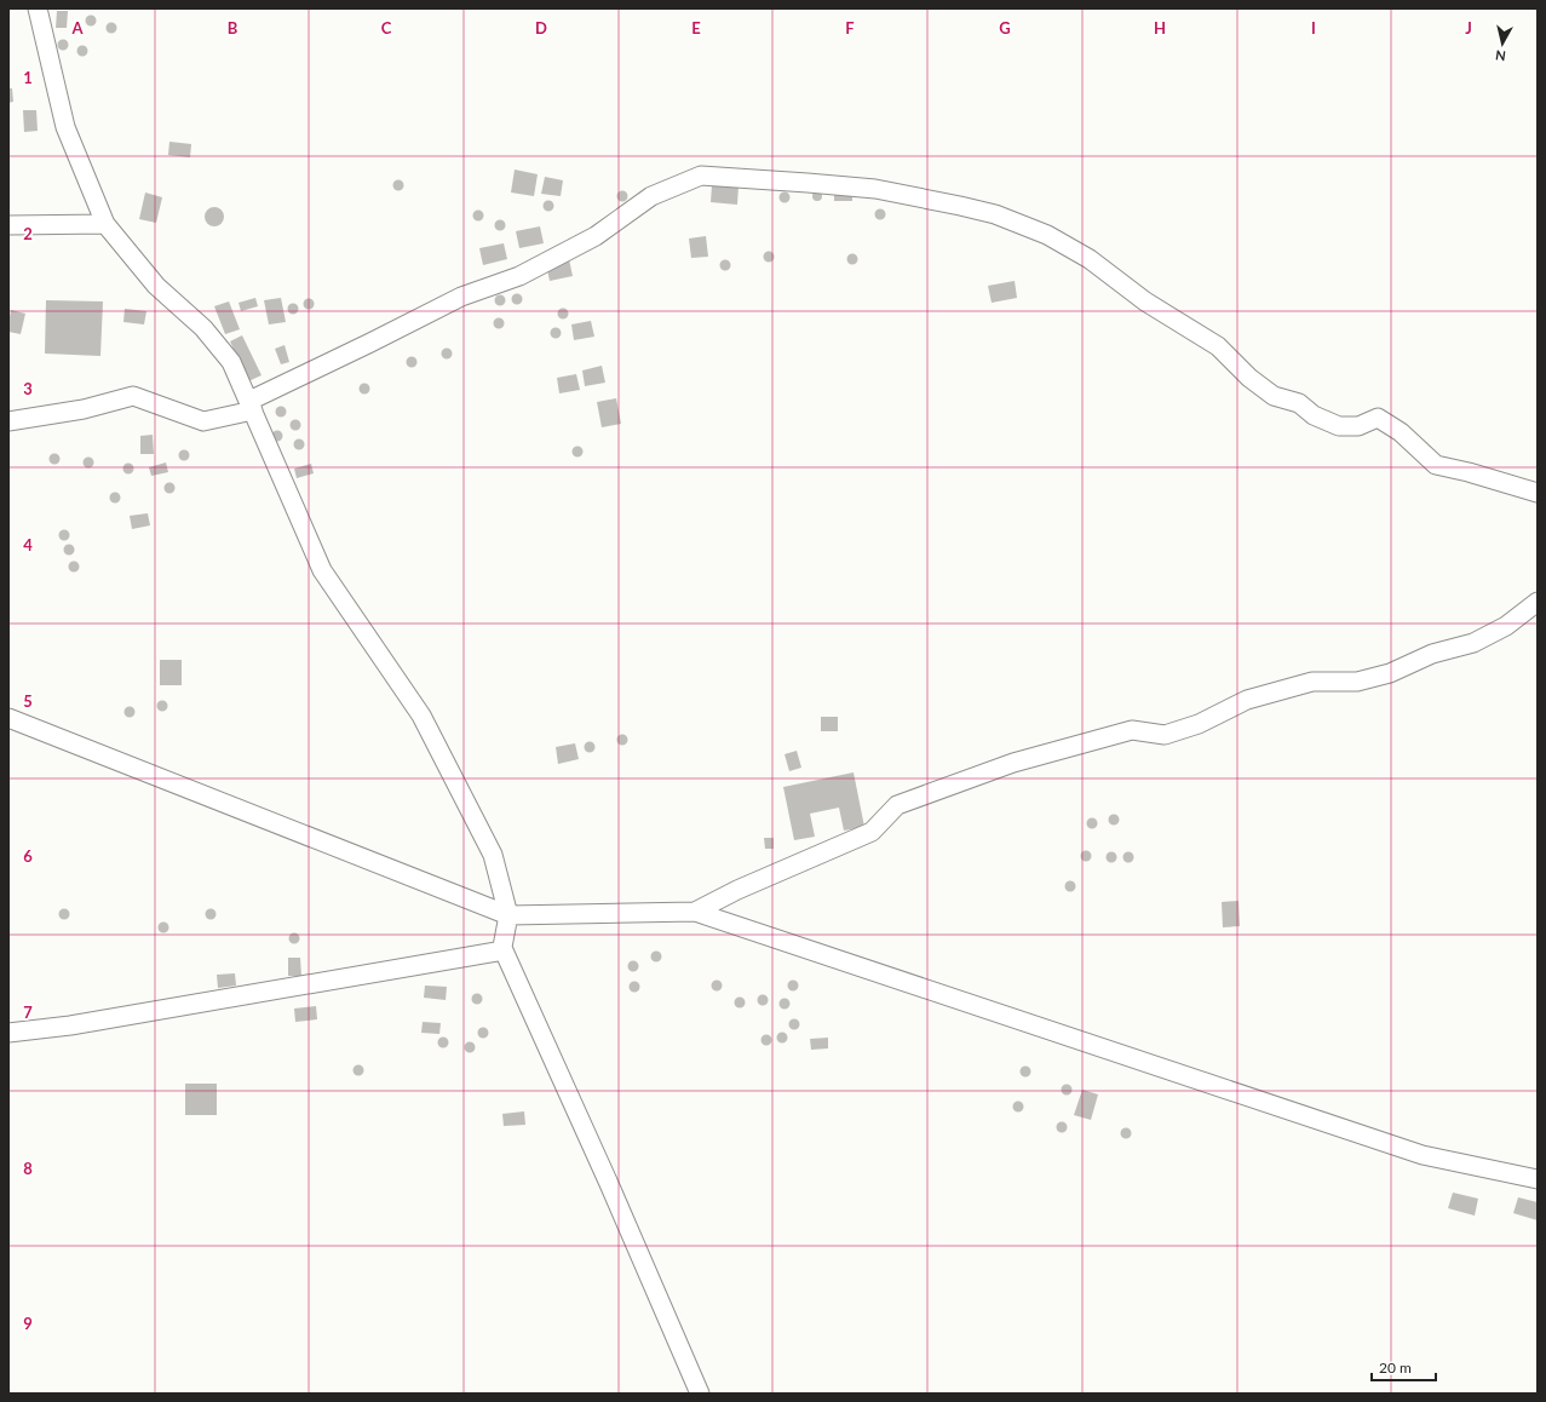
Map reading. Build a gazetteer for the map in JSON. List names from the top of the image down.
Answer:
{
  "scale_bar": "20 m",
  "north": "bottom",
  "grid": {
    "columns": [
      "A",
      "B",
      "C",
      "D",
      "E",
      "F",
      "G",
      "H",
      "I",
      "J"
    ],
    "rows": [
      "1",
      "2",
      "3",
      "4",
      "5",
      "6",
      "7",
      "8",
      "9"
    ]
  }
}
